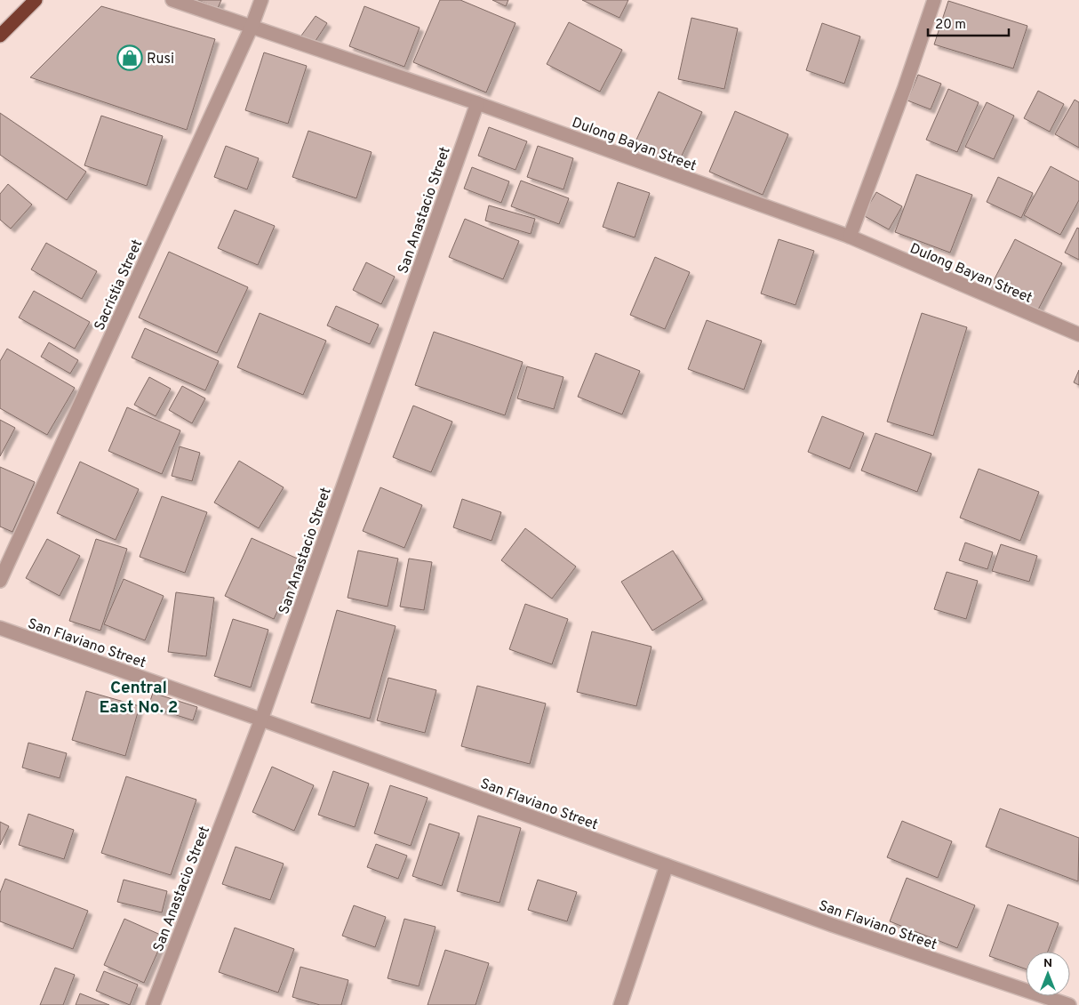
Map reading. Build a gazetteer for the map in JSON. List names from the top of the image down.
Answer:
{
  "streets": {
    "street": [
      "Dulong Bayan Street",
      "San Anastacio Street",
      "Sacristia Street",
      "San Flaviano Street"
    ]
  },
  "crossings": [
    ["Dulong Bayan Street", "San Anastacio Street"],
    ["Dulong Bayan Street", "Sacristia Street"],
    ["San Anastacio Street", "San Flaviano Street"]
  ],
  "districts": ["Central East No. 2"],
  "places": {
    "shop": ["Rusi"]
  },
  "scale_bar": "20 m",
  "north": "top"
}
